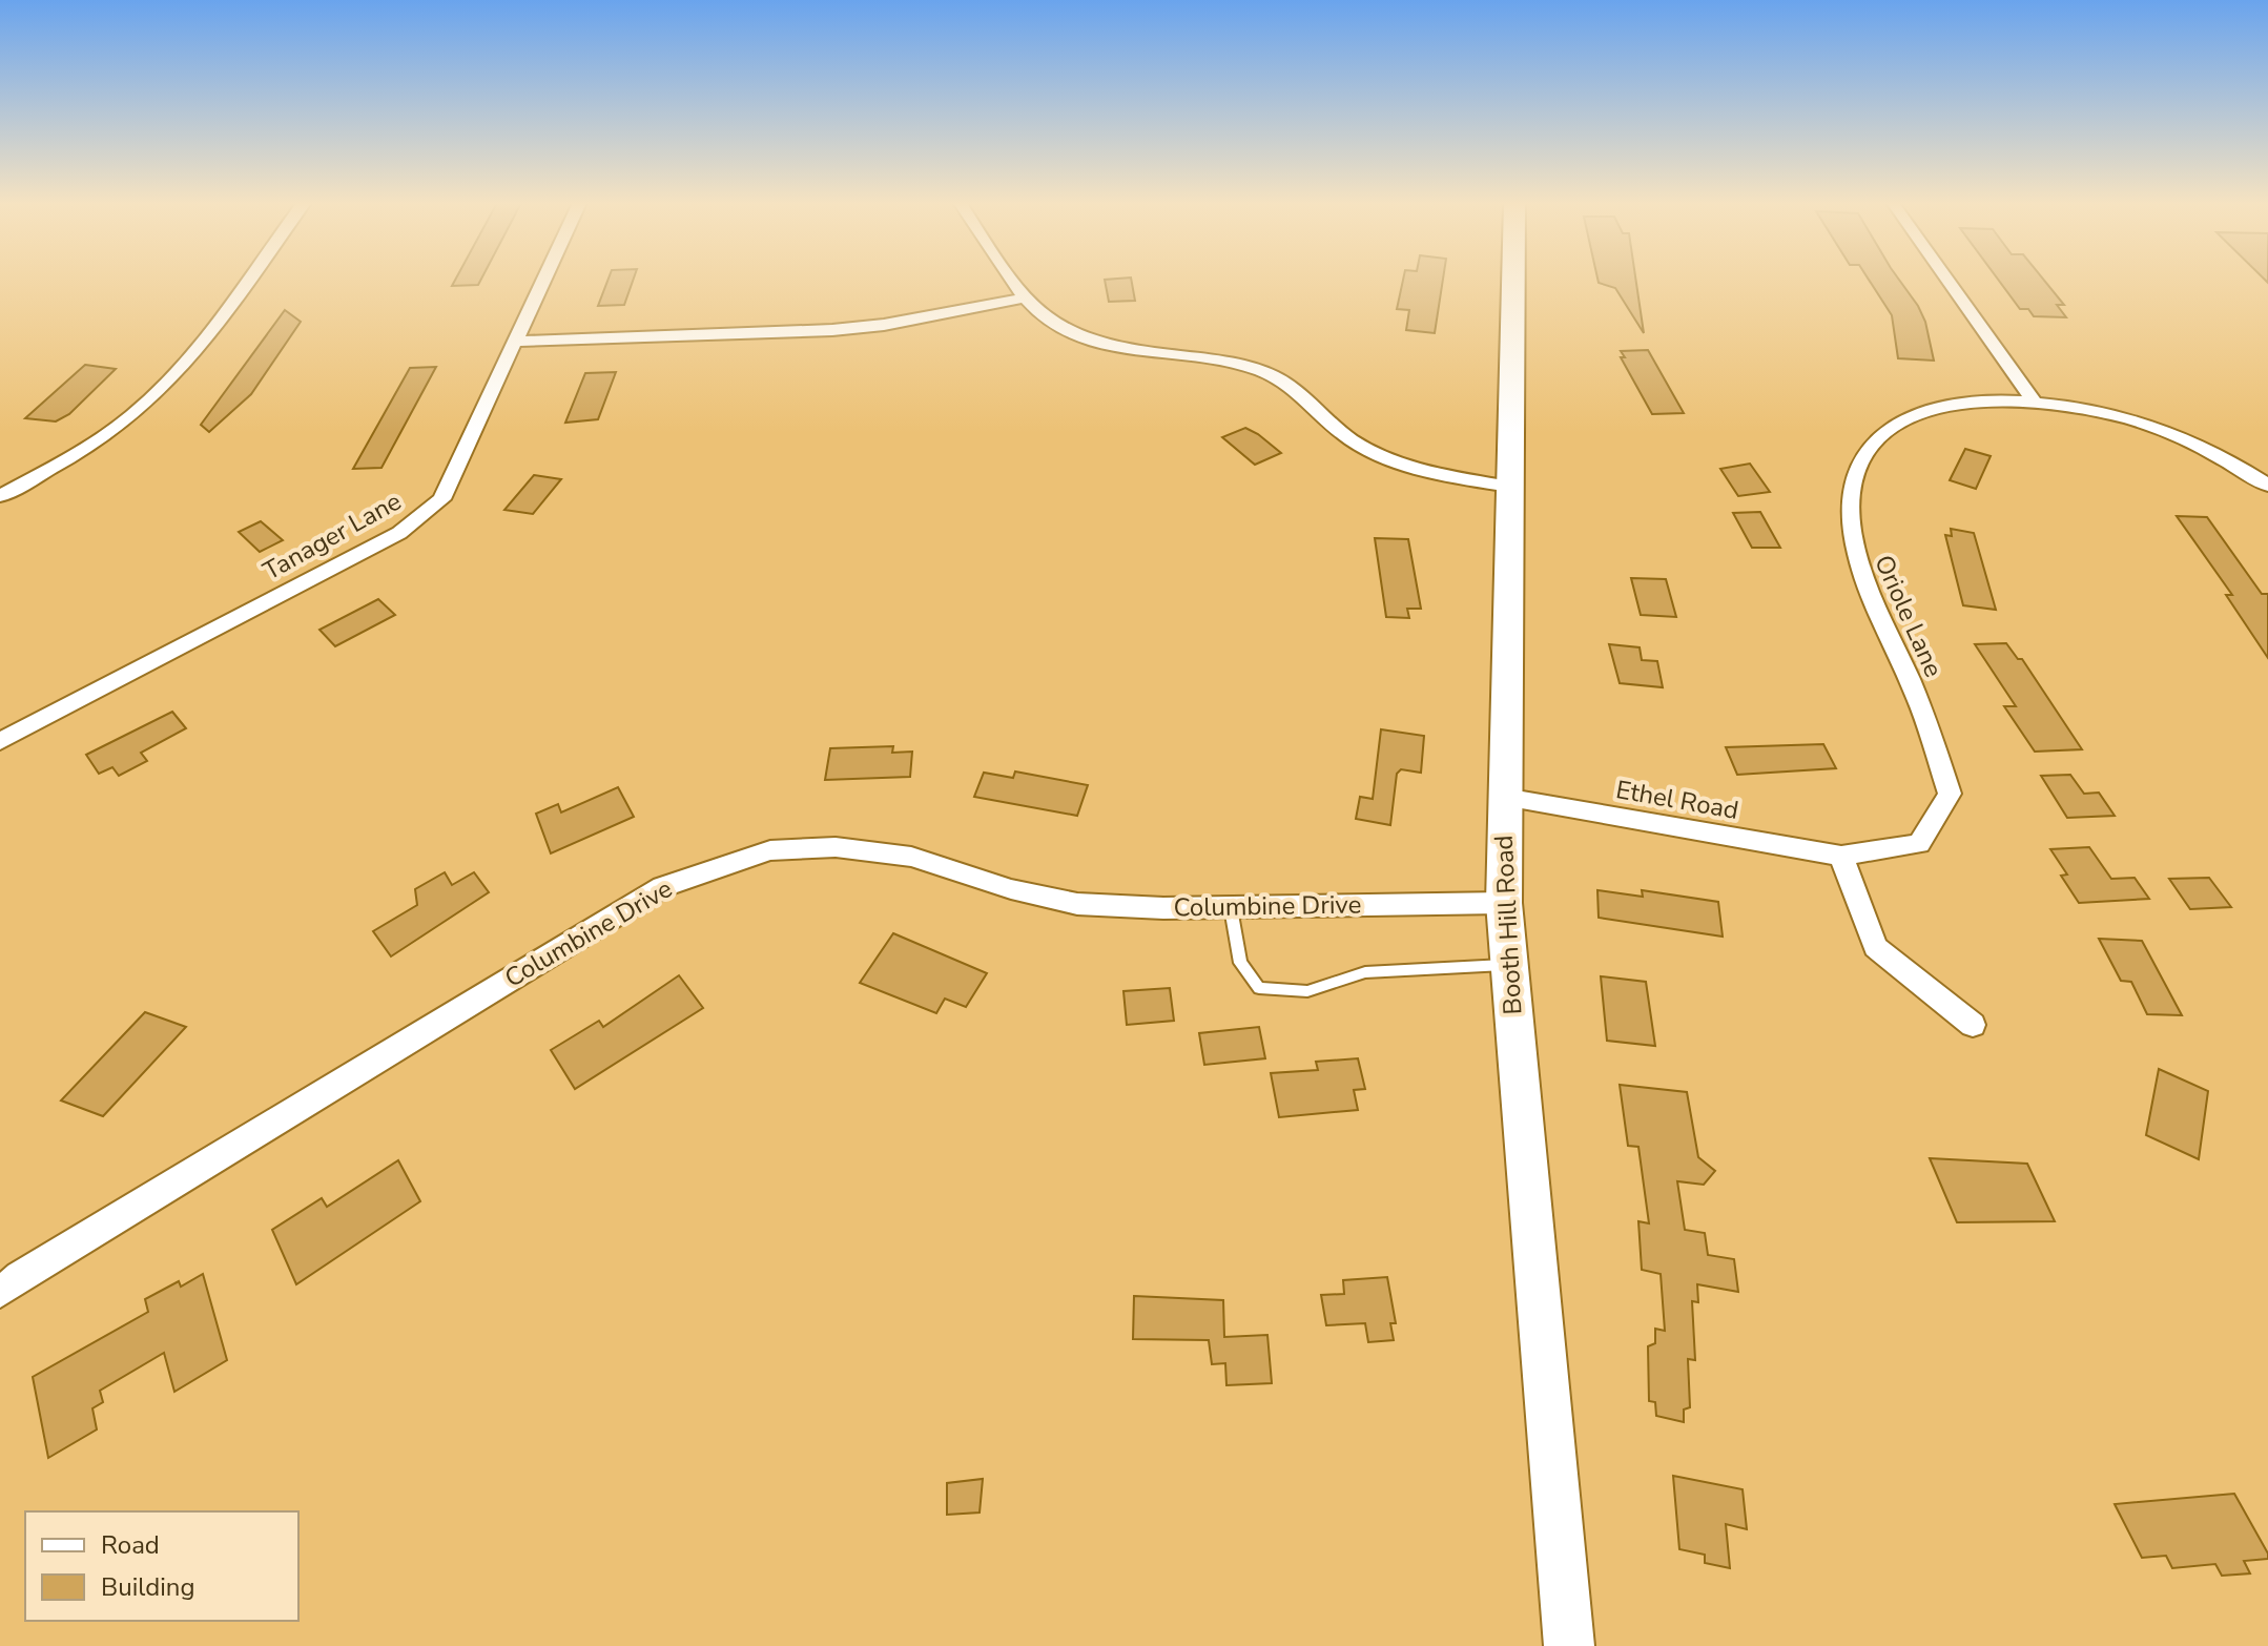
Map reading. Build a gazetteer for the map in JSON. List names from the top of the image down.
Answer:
{
  "streets": {
    "street": [
      "Tanager Lane",
      "Oriole Lane",
      "Ethel Road",
      "Columbine Drive",
      "Booth Hill Road"
    ]
  },
  "crossings": [
    ["Oriole Lane", "Ethel Road"],
    ["Ethel Road", "Booth Hill Road"],
    ["Columbine Drive", "Booth Hill Road"]
  ],
  "legend": ["Road", "Building"]
}
